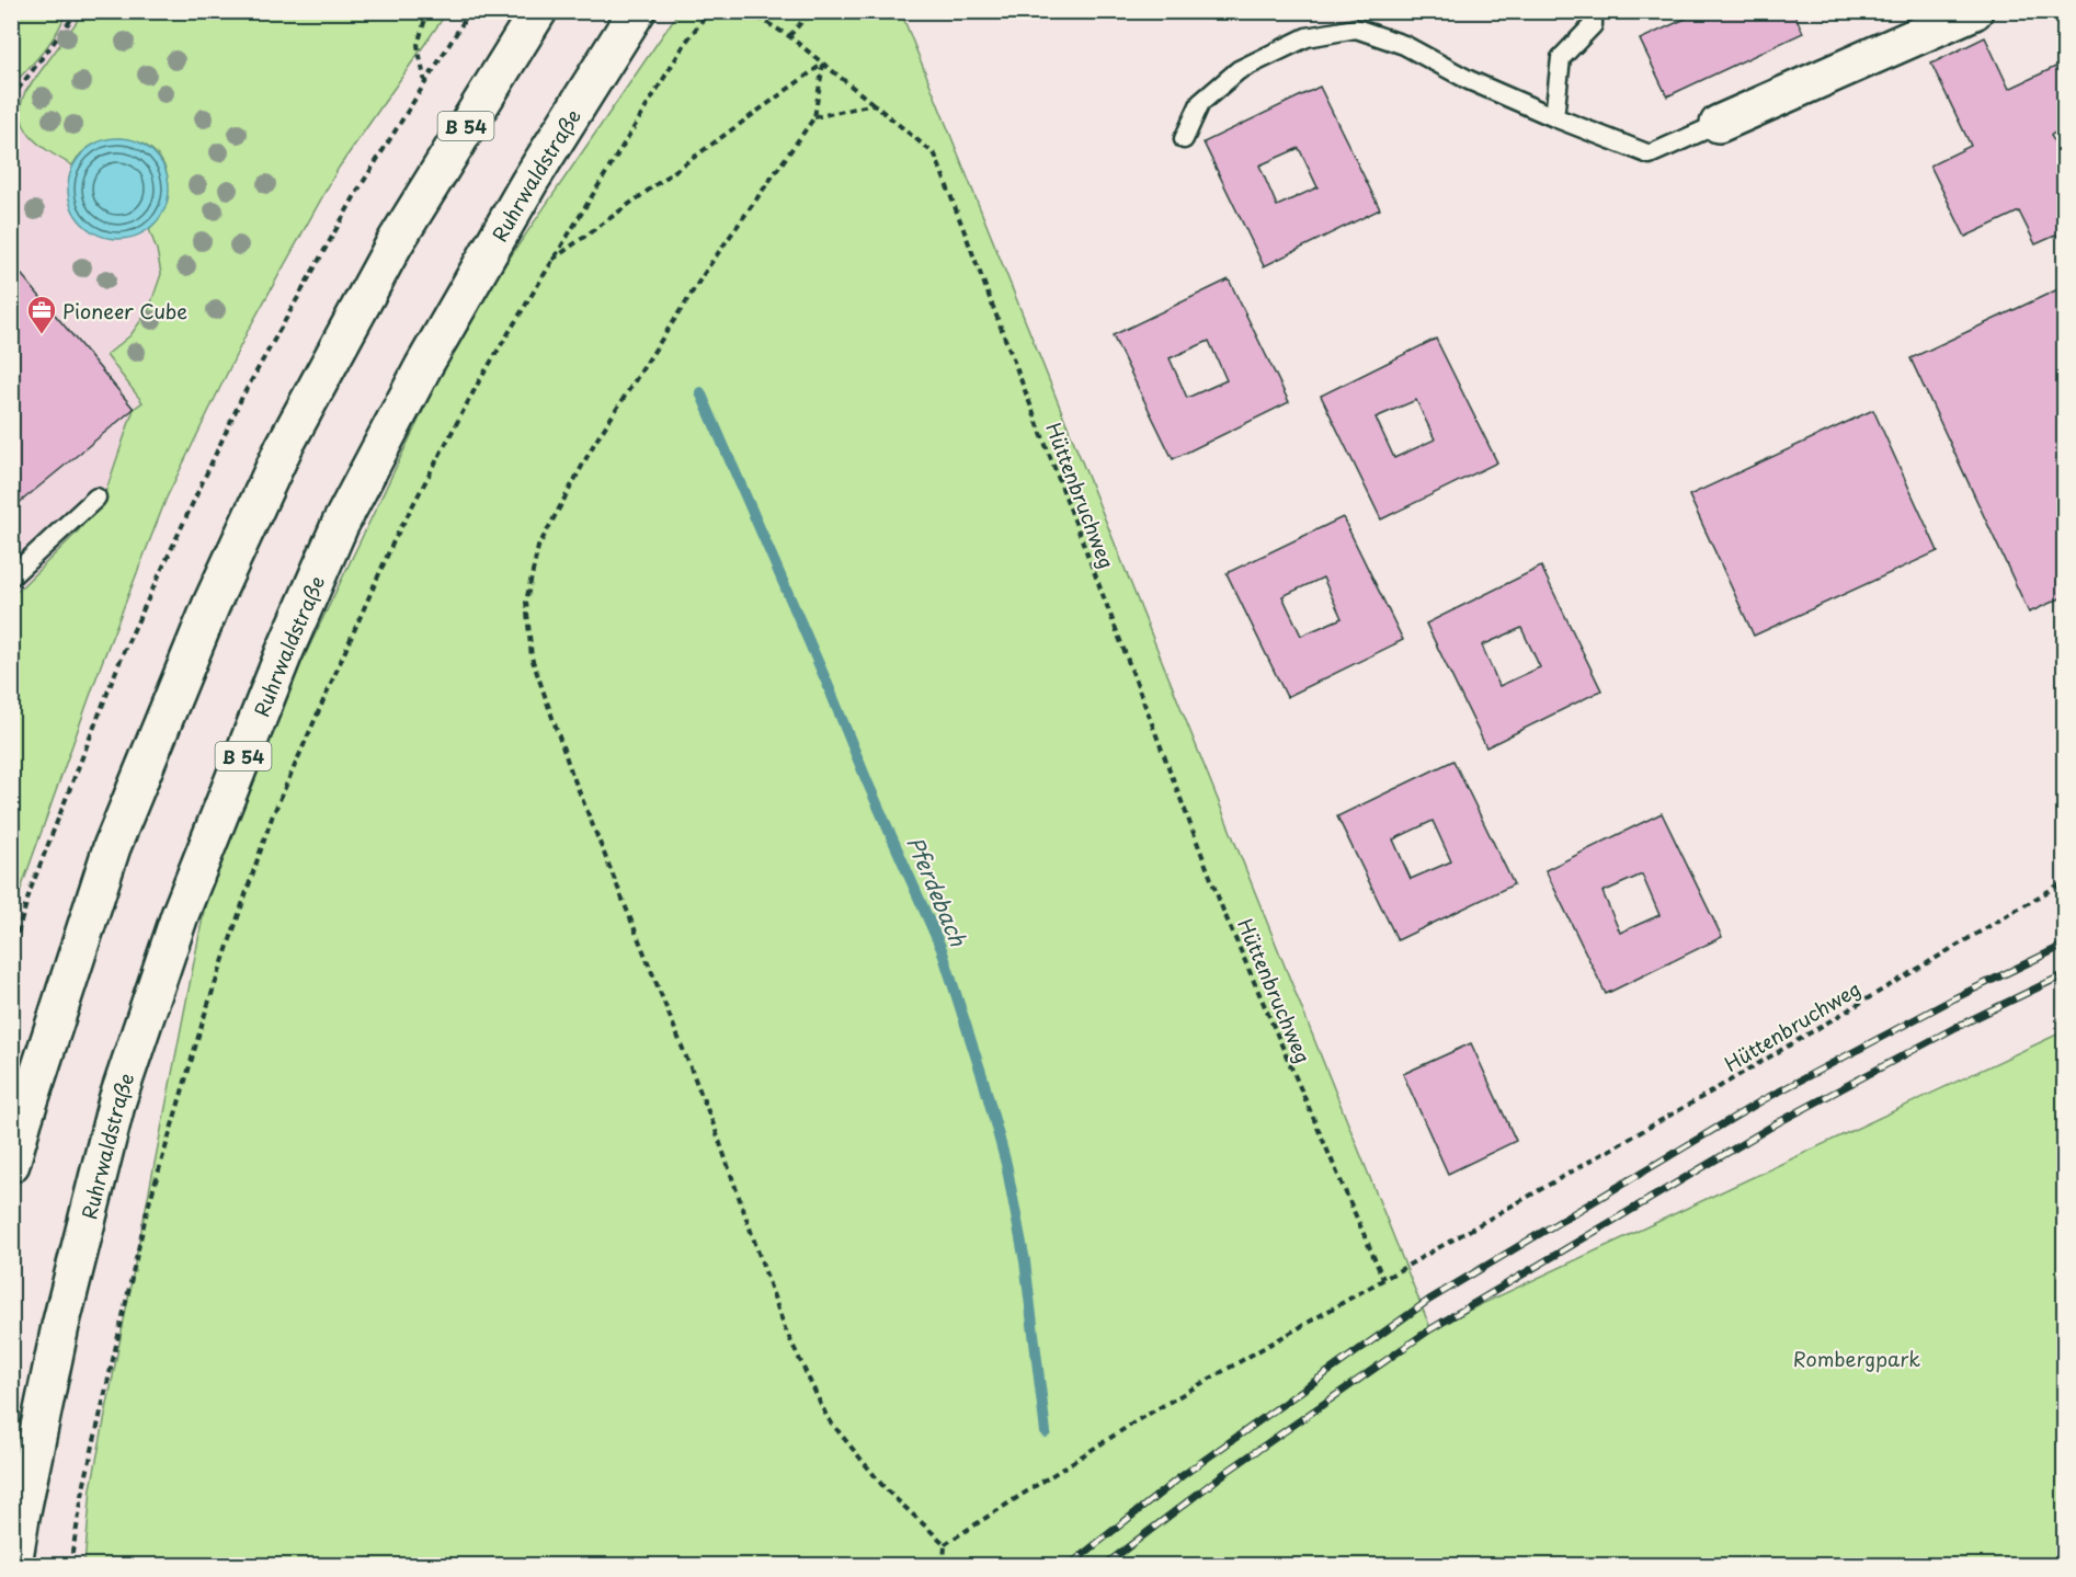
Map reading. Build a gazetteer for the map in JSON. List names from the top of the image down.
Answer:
{
  "streets": {
    "main road": ["B 54", "Ruhrwaldstraße"],
    "path": ["Hüttenbruchweg"]
  },
  "water": ["Pferdebach"],
  "parks": ["Rombergpark"],
  "places": {
    "office": ["Pioneer Cube"]
  }
}
